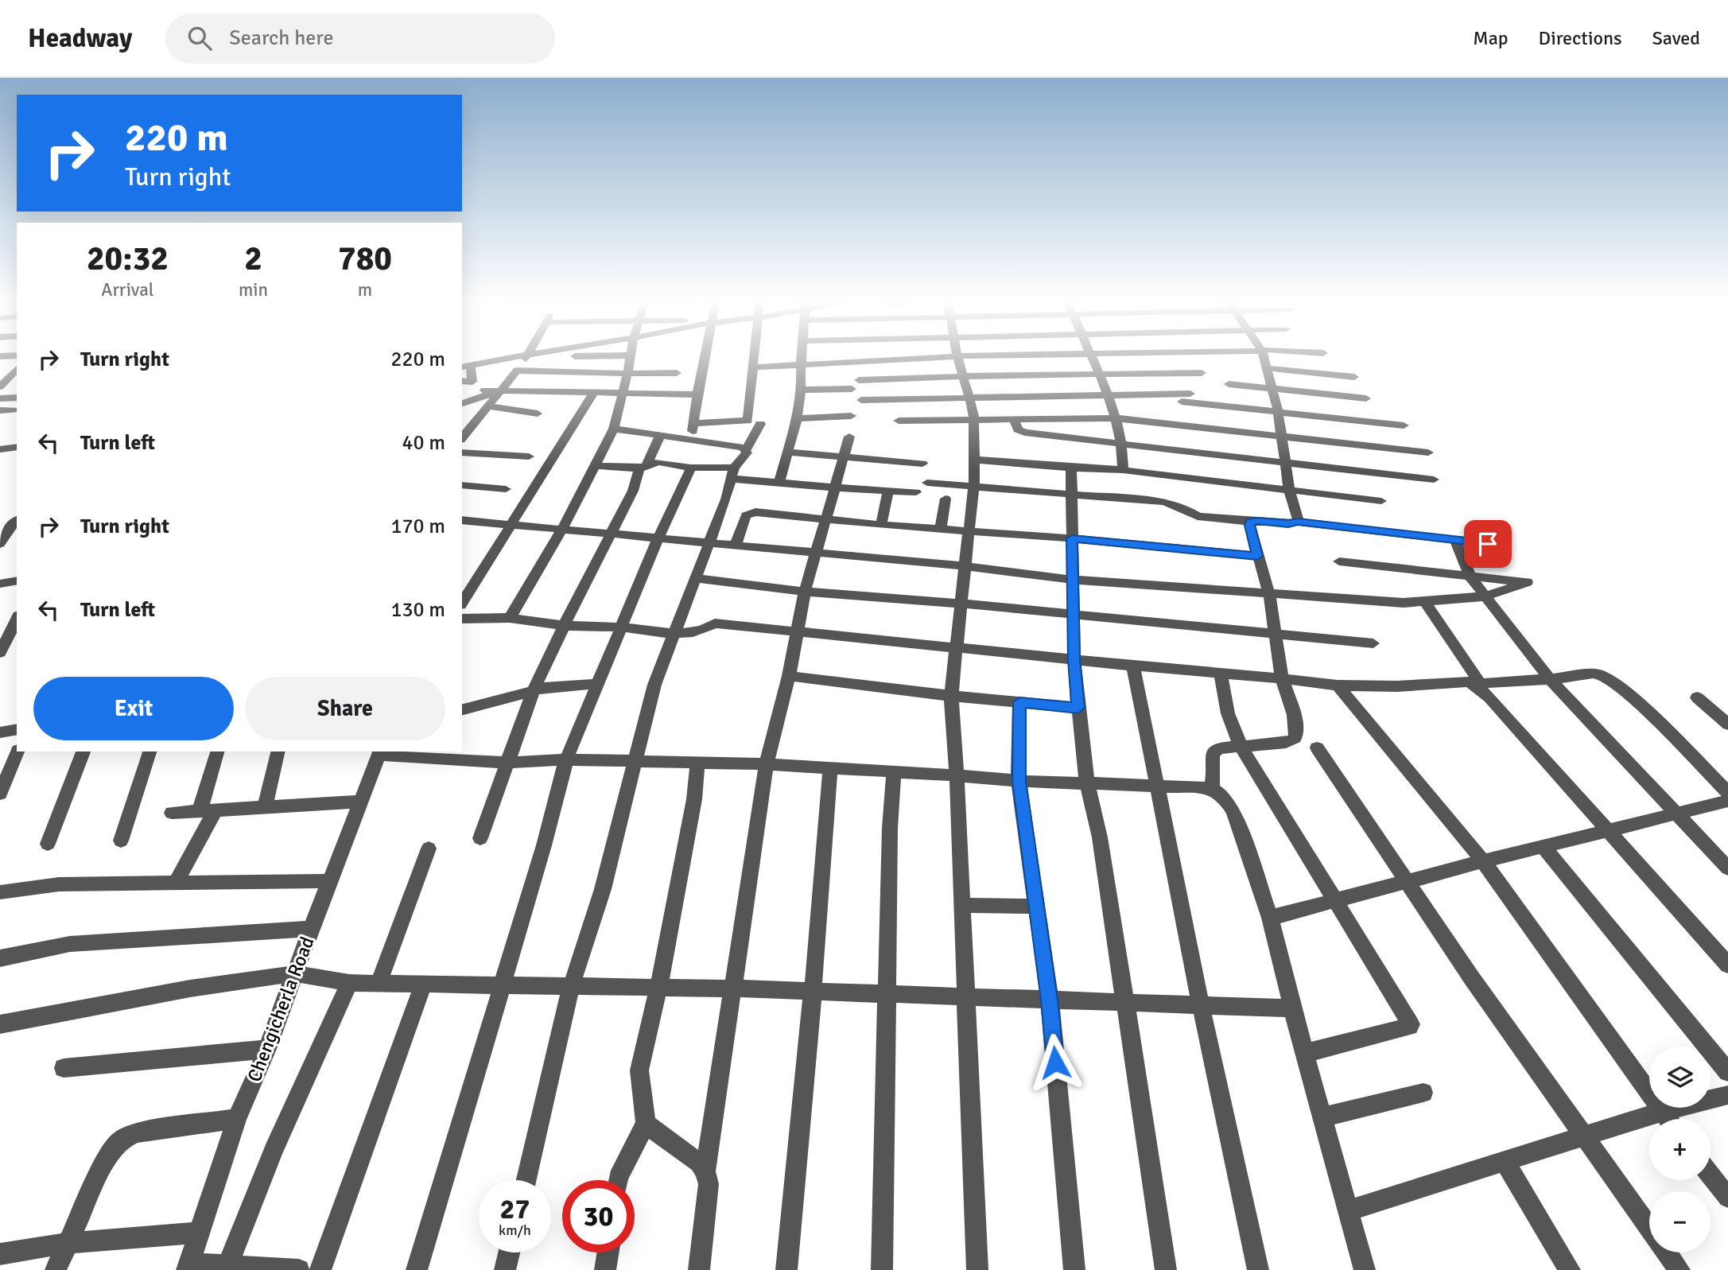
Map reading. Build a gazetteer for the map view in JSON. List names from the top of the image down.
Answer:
{
  "streets": {
    "street": ["Chengicherla Road"]
  },
  "page": {
    "header": "Headway",
    "search": "Search here",
    "nav": ["Map", "Directions", "Saved"],
    "turn": ["220 m", "Turn right"],
    "eta": [
      "20:32",
      "Arrival",
      "2",
      "min",
      "780",
      "m"
    ],
    "list": [
      {
        "name": "Turn right",
        "value": "220 m"
      },
      {
        "name": "Turn left",
        "value": "40 m"
      },
      {
        "name": "Turn right",
        "value": "170 m"
      },
      {
        "name": "Turn left",
        "value": "130 m"
      }
    ],
    "buttons": ["Exit", "Share"],
    "map_buttons": ["+", "−"],
    "speed": "27 km/h",
    "limit": "30"
  }
}
